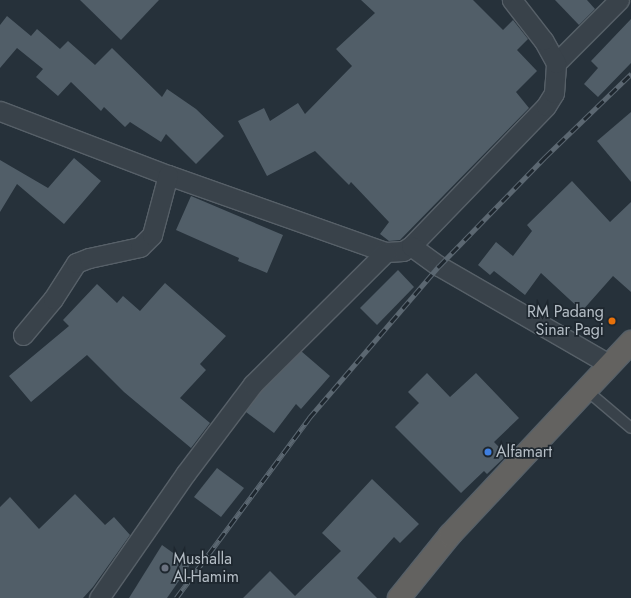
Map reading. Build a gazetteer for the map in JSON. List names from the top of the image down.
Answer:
{
  "places": ["RM Padang Sinar Pagi", "Alfamart", "Mushalla Al-Hamim"]
}
